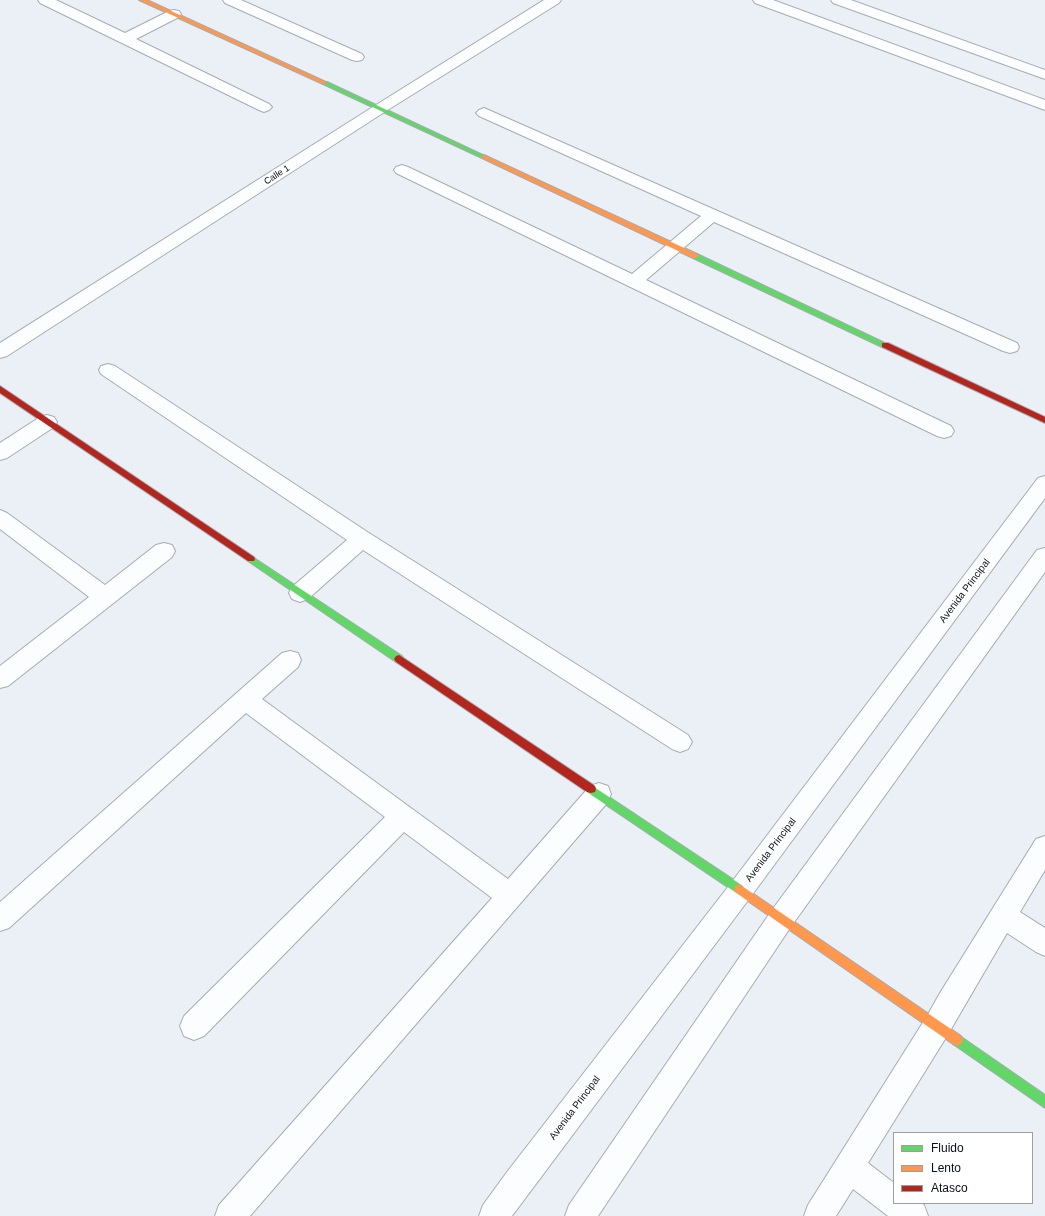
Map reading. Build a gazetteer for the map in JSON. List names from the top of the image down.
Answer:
{
  "streets": {
    "street": ["Calle 1", "Avenida Principal"]
  },
  "legend": ["Fluido", "Lento", "Atasco"]
}
